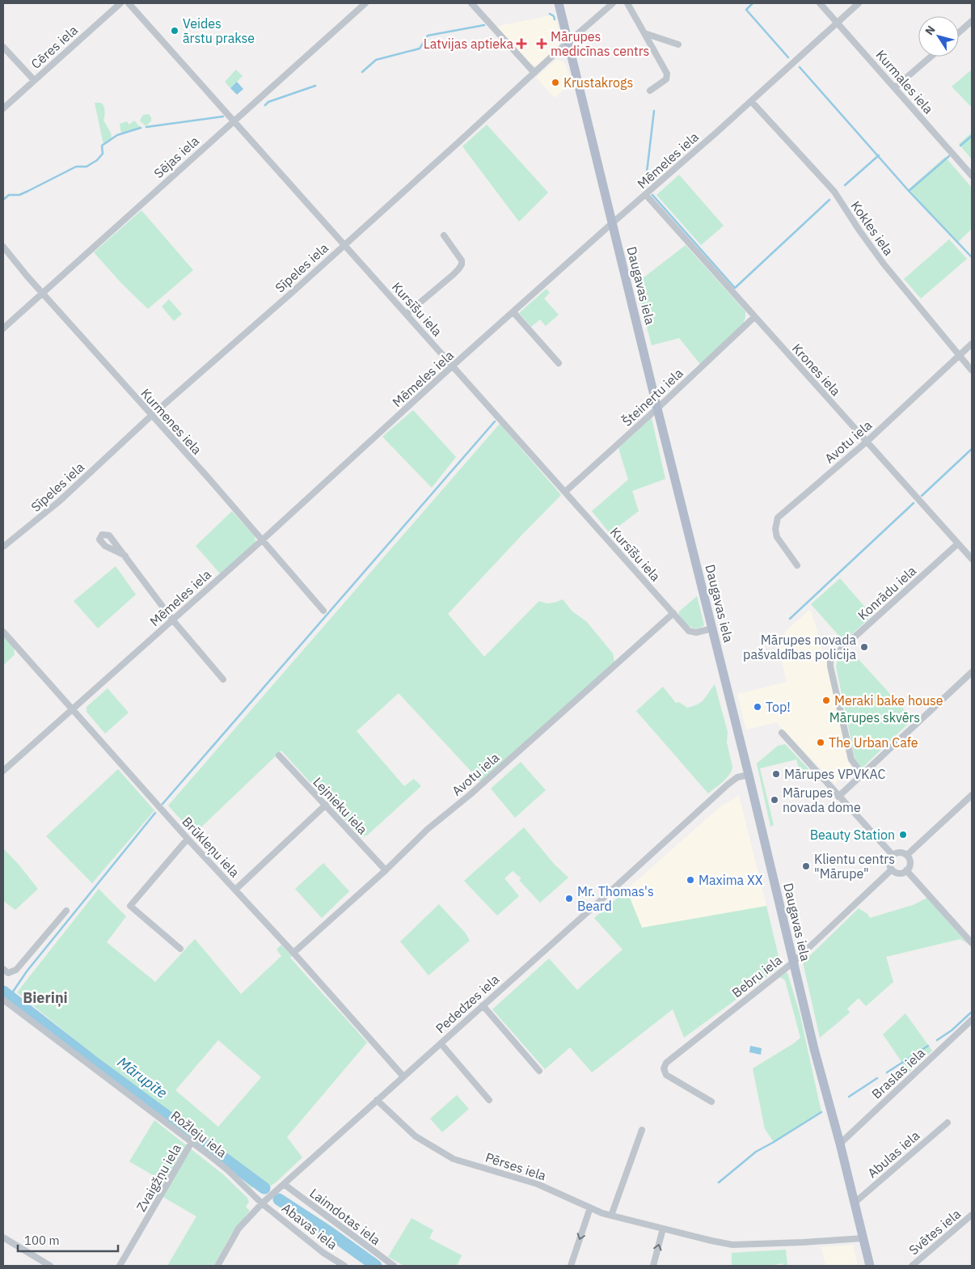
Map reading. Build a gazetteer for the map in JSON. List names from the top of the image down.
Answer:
{
  "streets": {
    "main road": ["Daugavas iela"],
    "street": [
      "Cēres iela",
      "Kurmales iela",
      "Sējas iela",
      "Mēmeles iela",
      "Kokles iela",
      "Sīpeles iela",
      "Kursīšu iela",
      "Krones iela",
      "Šteinertu iela",
      "Kurmenes iela",
      "Avotu iela",
      "Konrādu iela",
      "Lejnieku iela",
      "Brūkleņu iela",
      "Bebru iela",
      "Pededzes iela",
      "Braslas iela",
      "Rožleju iela",
      "Abulas iela",
      "Pērses iela",
      "Zvaigžņu iela",
      "Laimdotas iela",
      "Abavas iela",
      "Svētes iela"
    ]
  },
  "crossings": [
    ["Kurmales iela", "Mēmeles iela"],
    ["Sējas iela", "Kursīšu iela"],
    ["Sējas iela", "Kurmenes iela"],
    ["Mēmeles iela", "Kokles iela"],
    ["Mēmeles iela", "Daugavas iela"],
    ["Mēmeles iela", "Kursīšu iela"],
    ["Mēmeles iela", "Krones iela"],
    ["Mēmeles iela", "Kurmenes iela"],
    ["Mēmeles iela", "Brūkleņu iela"],
    ["Kokles iela", "Avotu iela"],
    ["Sīpeles iela", "Daugavas iela"],
    ["Sīpeles iela", "Kursīšu iela"],
    ["Sīpeles iela", "Kurmenes iela"],
    ["Daugavas iela", "Kursīšu iela"],
    ["Daugavas iela", "Šteinertu iela"],
    ["Daugavas iela", "Bebru iela"],
    ["Daugavas iela", "Pededzes iela"],
    ["Daugavas iela", "Braslas iela"],
    ["Daugavas iela", "Abulas iela"],
    ["Daugavas iela", "Pērses iela"],
    ["Kursīšu iela", "Šteinertu iela"],
    ["Kursīšu iela", "Avotu iela"],
    ["Krones iela", "Šteinertu iela"],
    ["Krones iela", "Avotu iela"],
    ["Krones iela", "Konrādu iela"],
    ["Avotu iela", "Lejnieku iela"],
    ["Avotu iela", "Brūkleņu iela"],
    ["Brūkleņu iela", "Pededzes iela"],
    ["Pededzes iela", "Rožleju iela"],
    ["Pededzes iela", "Pērses iela"],
    ["Pededzes iela", "Laimdotas iela"],
    ["Pededzes iela", "Abavas iela"],
    ["Rožleju iela", "Zvaigžņu iela"],
    ["Rožleju iela", "Abavas iela"]
  ],
  "districts": ["Bieriņi"],
  "water": ["Mārupīte"],
  "parks": ["Mārupes skvērs"],
  "places": {
    "other": [
      "Veides ārstu prakse",
      "Krustakrogs",
      "Mārupes novada pašvaldības policija",
      "Meraki bake house",
      "Top!",
      "The Urban Cafe",
      "Mārupes VPVKAC",
      "Mārupes novada dome",
      "Beauty Station",
      "Klientu centrs \"Mārupe\"",
      "Maxima XX",
      "Mr. Thomas's Beard"
    ],
    "health": ["Latvijas aptieka", "Mārupes medicīnas centrs"]
  },
  "scale_bar": "100 m",
  "north": "top left"
}
